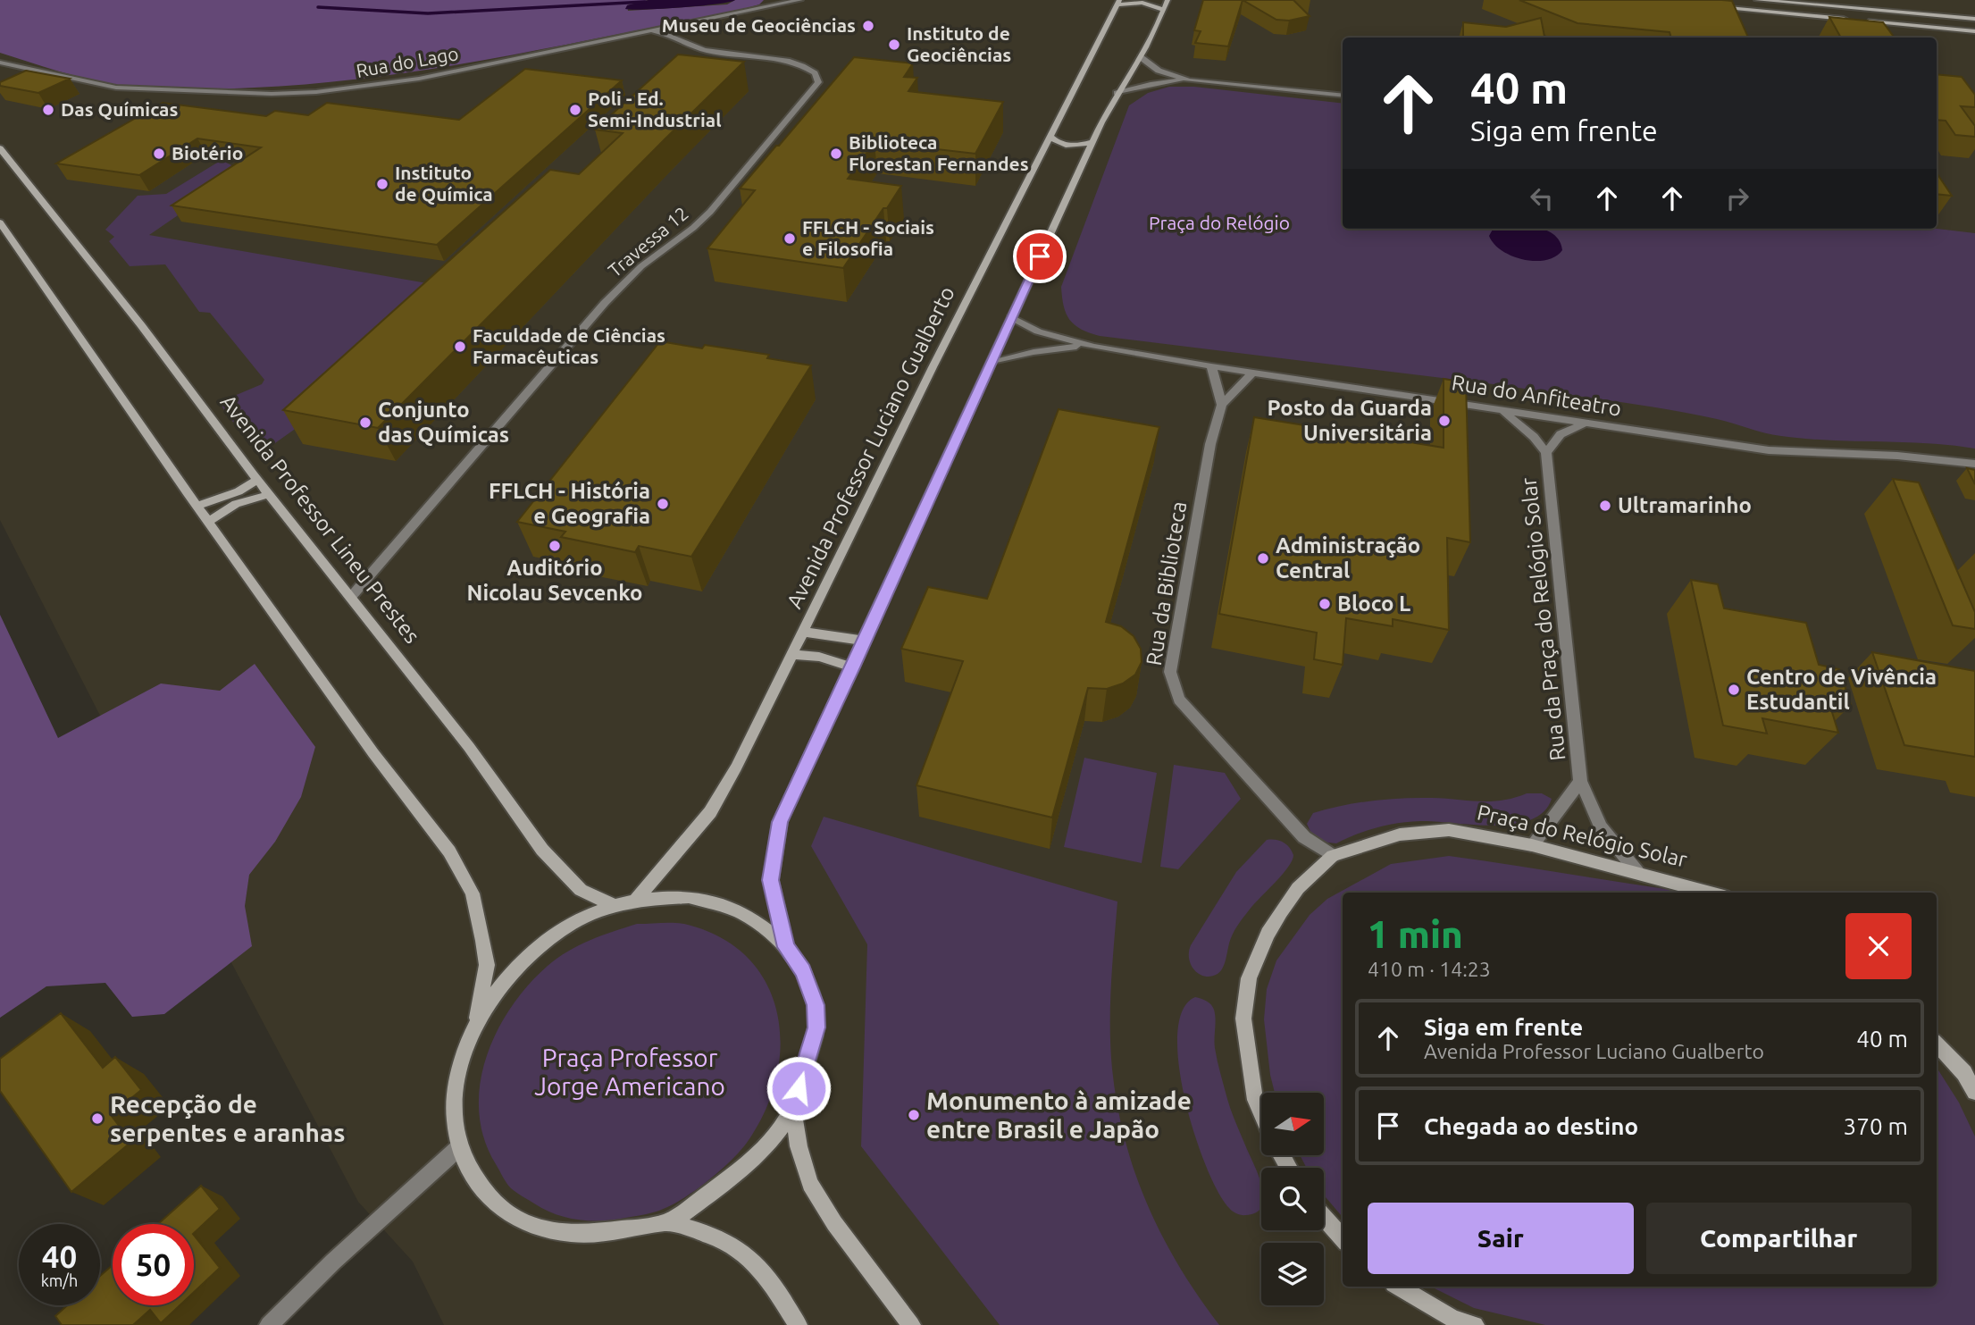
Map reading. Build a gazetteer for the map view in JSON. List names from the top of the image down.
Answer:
{
  "streets": {
    "street": [
      "Rua do Lago",
      "Travessa 12",
      "Rua do Anfiteatro",
      "Avenida Professor Luciano Gualberto",
      "Avenida Professor Lineu Prestes",
      "Rua da Biblioteca",
      "Rua da Praça do Relógio Solar",
      "Praça do Relógio Solar"
    ]
  },
  "crossings": [
    ["Rua do Lago", "Travessa 12"],
    ["Travessa 12", "Avenida Professor Lineu Prestes"],
    ["Rua do Anfiteatro", "Rua da Biblioteca"],
    ["Rua do Anfiteatro", "Rua da Praça do Relógio Solar"],
    ["Rua da Biblioteca", "Praça do Relógio Solar"],
    ["Rua da Praça do Relógio Solar", "Praça do Relógio Solar"]
  ],
  "parks": ["Praça do Relógio", "Praça Professor Jorge Americano"],
  "places": [
    "Museu de Geociências",
    "Instituto de Geociências",
    "Das Químicas",
    "Poli - Ed. Semi-Industrial",
    "Biotério",
    "Biblioteca Florestan Fernandes",
    "Instituto de Química",
    "FFLCH - Sociais e Filosofia",
    "Faculdade de Ciências Farmacêuticas",
    "Posto da Guarda Universitária",
    "Conjunto das Químicas",
    "FFLCH - História e Geografia",
    "Ultramarinho",
    "Auditório Nicolau Sevcenko",
    "Administração Central",
    "Bloco L",
    "Centro de Vivência Estudantil",
    "Monumento à amizade entre Brasil e Japão",
    "Recepção de serpentes e aranhas"
  ],
  "north": "right",
  "page": {
    "turn": ["40 m", "Siga em frente"],
    "heading": ["1 min", "410 m · 14:23"],
    "list": [
      {
        "name": "Siga em frente",
        "note": "Avenida Professor Luciano Gualberto",
        "value": "40 m"
      },
      {
        "name": "Chegada ao destino",
        "value": "370 m"
      }
    ],
    "buttons": ["Sair", "Compartilhar"],
    "speed": "40 km/h",
    "limit": "50"
  }
}
